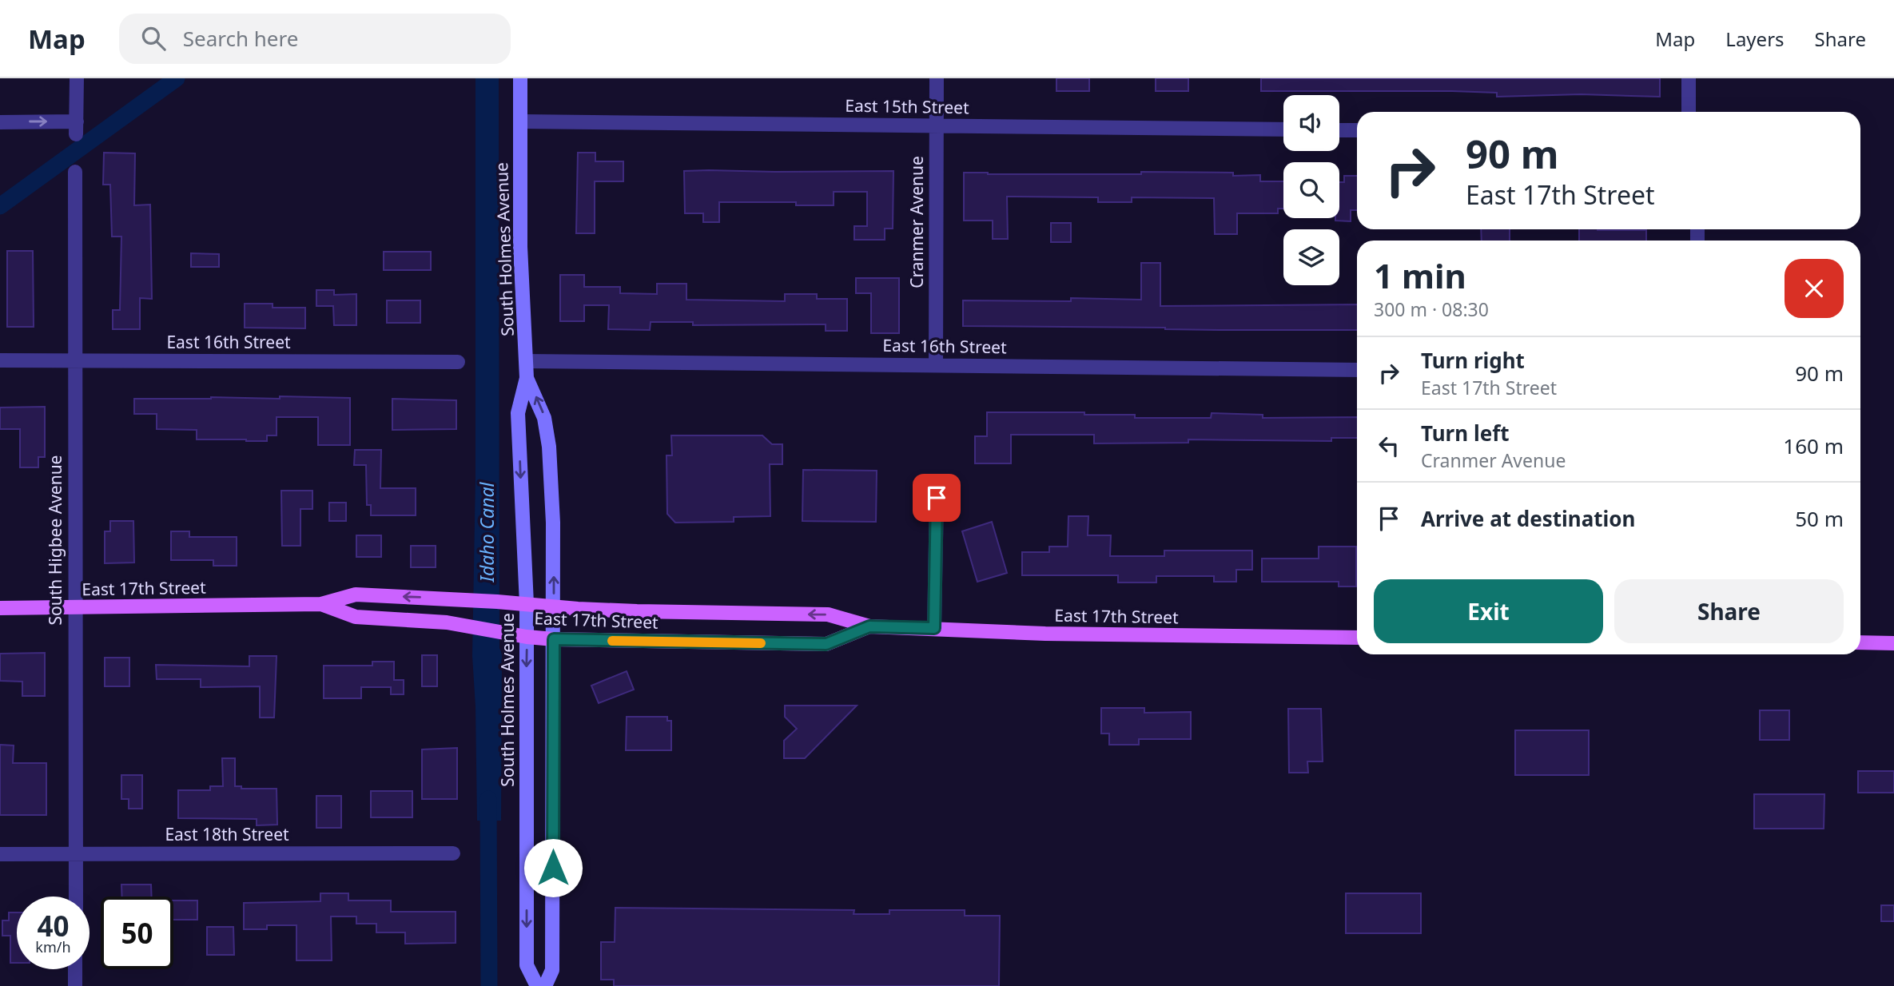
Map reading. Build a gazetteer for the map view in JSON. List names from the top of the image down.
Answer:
{
  "streets": {
    "main road": ["South Holmes Avenue", "East 17th Street"],
    "street": [
      "East 15th Street",
      "Cranmer Avenue",
      "East 16th Street",
      "South Higbee Avenue",
      "East 18th Street"
    ]
  },
  "crossings": [
    ["East 15th Street", "Cranmer Avenue"],
    ["East 15th Street", "South Holmes Avenue"],
    ["Cranmer Avenue", "East 16th Street"],
    ["South Holmes Avenue", "East 16th Street"],
    ["South Holmes Avenue", "East 17th Street"],
    ["East 16th Street", "South Higbee Avenue"],
    ["South Higbee Avenue", "East 17th Street"],
    ["South Higbee Avenue", "East 18th Street"]
  ],
  "water": ["Idaho Canal"],
  "page": {
    "header": "Map",
    "search": "Search here",
    "nav": ["Map", "Layers", "Share"],
    "turn": ["90 m", "East 17th Street"],
    "heading": ["1 min", "300 m · 08:30"],
    "list": [
      {
        "name": "Turn right",
        "note": "East 17th Street",
        "value": "90 m"
      },
      {
        "name": "Turn left",
        "note": "Cranmer Avenue",
        "value": "160 m"
      },
      {
        "name": "Arrive at destination",
        "value": "50 m"
      }
    ],
    "buttons": ["Exit", "Share"],
    "speed": "40 km/h",
    "limit": "50"
  }
}
